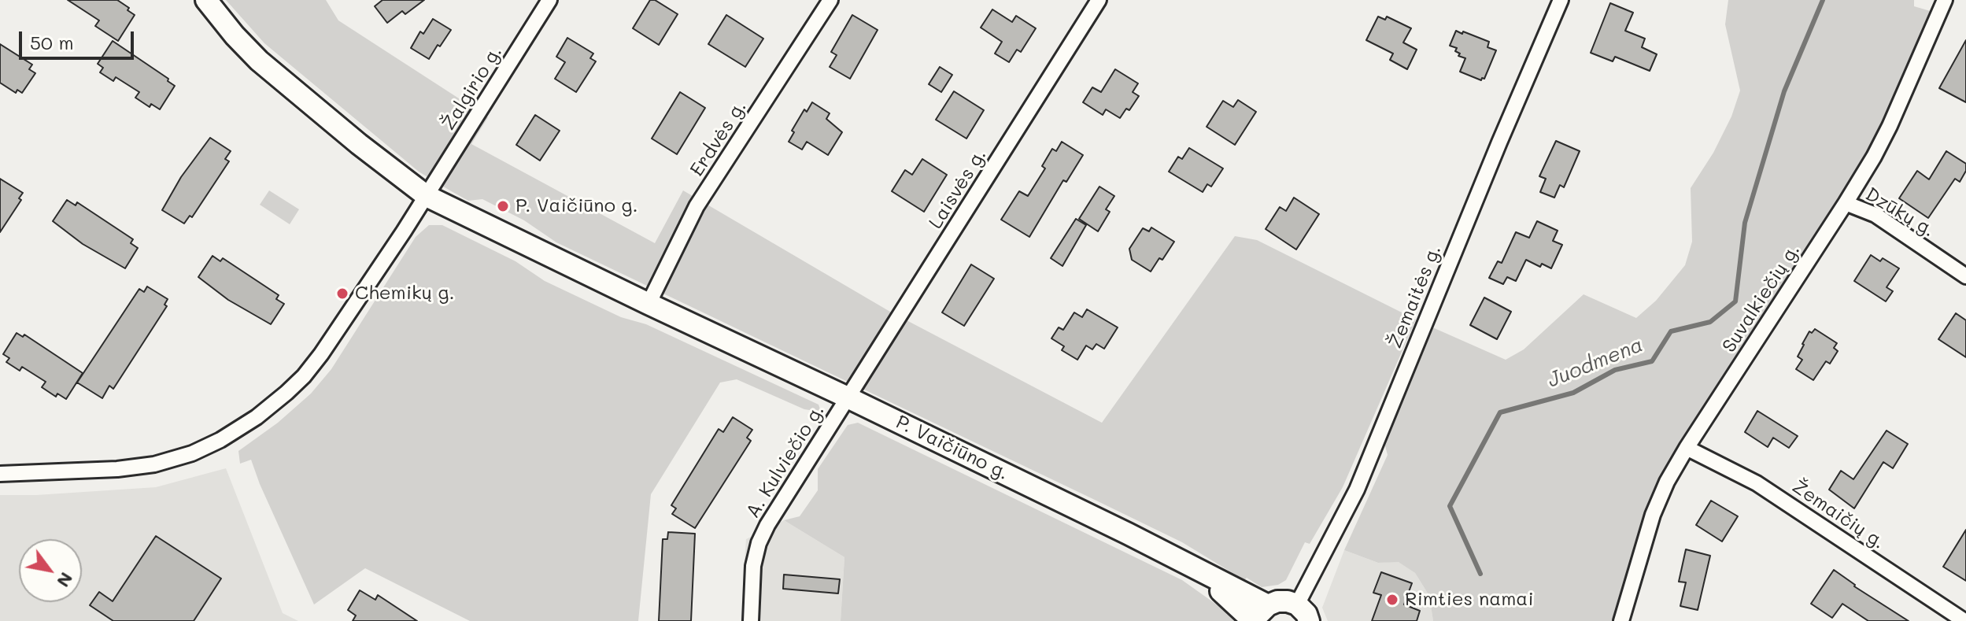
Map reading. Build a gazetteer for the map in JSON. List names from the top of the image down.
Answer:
{
  "streets": {
    "main road": ["P. Vaičiūno g."],
    "street": [
      "Žalgirio g.",
      "Erdvės g.",
      "Laisvės g.",
      "Dzūkų g.",
      "Žemaitės g.",
      "Suvalkiečių g.",
      "A. Kulviečio g.",
      "Žemaičių g."
    ]
  },
  "crossings": [
    ["Žalgirio g.", "P. Vaičiūno g."],
    ["Erdvės g.", "P. Vaičiūno g."],
    ["Laisvės g.", "P. Vaičiūno g."],
    ["Laisvės g.", "A. Kulviečio g."],
    ["Dzūkų g.", "Suvalkiečių g."],
    ["Suvalkiečių g.", "Žemaičių g."],
    ["P. Vaičiūno g.", "A. Kulviečio g."]
  ],
  "water": ["Juodmena"],
  "places": ["P. Vaičiūno g.", "Chemikų g.", "Rimties namai"],
  "scale_bar": "50 m",
  "north": "bottom right"
}
